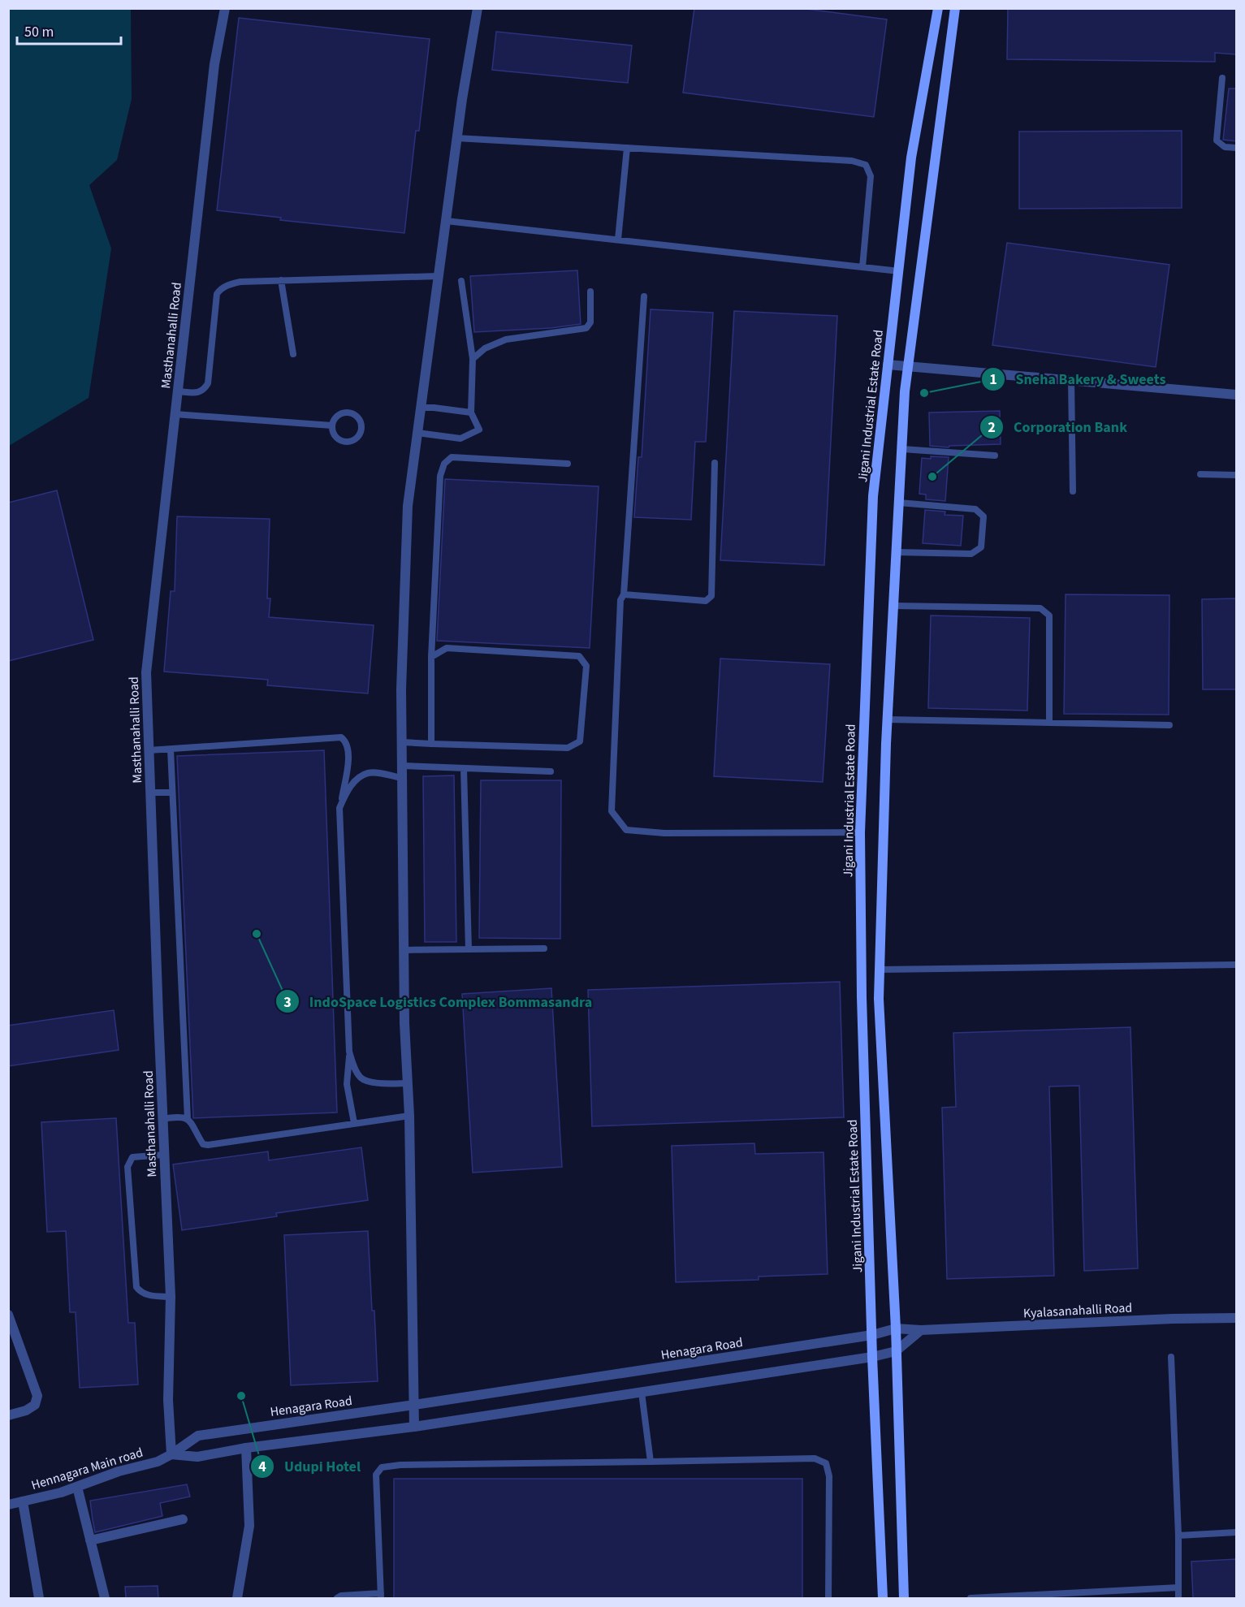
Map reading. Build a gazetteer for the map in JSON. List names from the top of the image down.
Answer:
{
  "streets": {
    "main road": ["Jigani Industrial Estate Road"],
    "street": [
      "Masthanahalli Road",
      "Kyalasanahalli Road",
      "Henagara Road",
      "Hennagara Main road"
    ]
  },
  "crossings": [
    ["Masthanahalli Road", "Henagara Road"],
    ["Masthanahalli Road", "Hennagara Main road"],
    ["Jigani Industrial Estate Road", "Henagara Road"],
    ["Kyalasanahalli Road", "Henagara Road"],
    ["Henagara Road", "Hennagara Main road"]
  ],
  "places": [
    "Sneha Bakery & Sweets",
    "Corporation Bank",
    "IndoSpace Logistics Complex Bommasandra",
    "Udupi Hotel"
  ],
  "scale_bar": "50 m"
}
